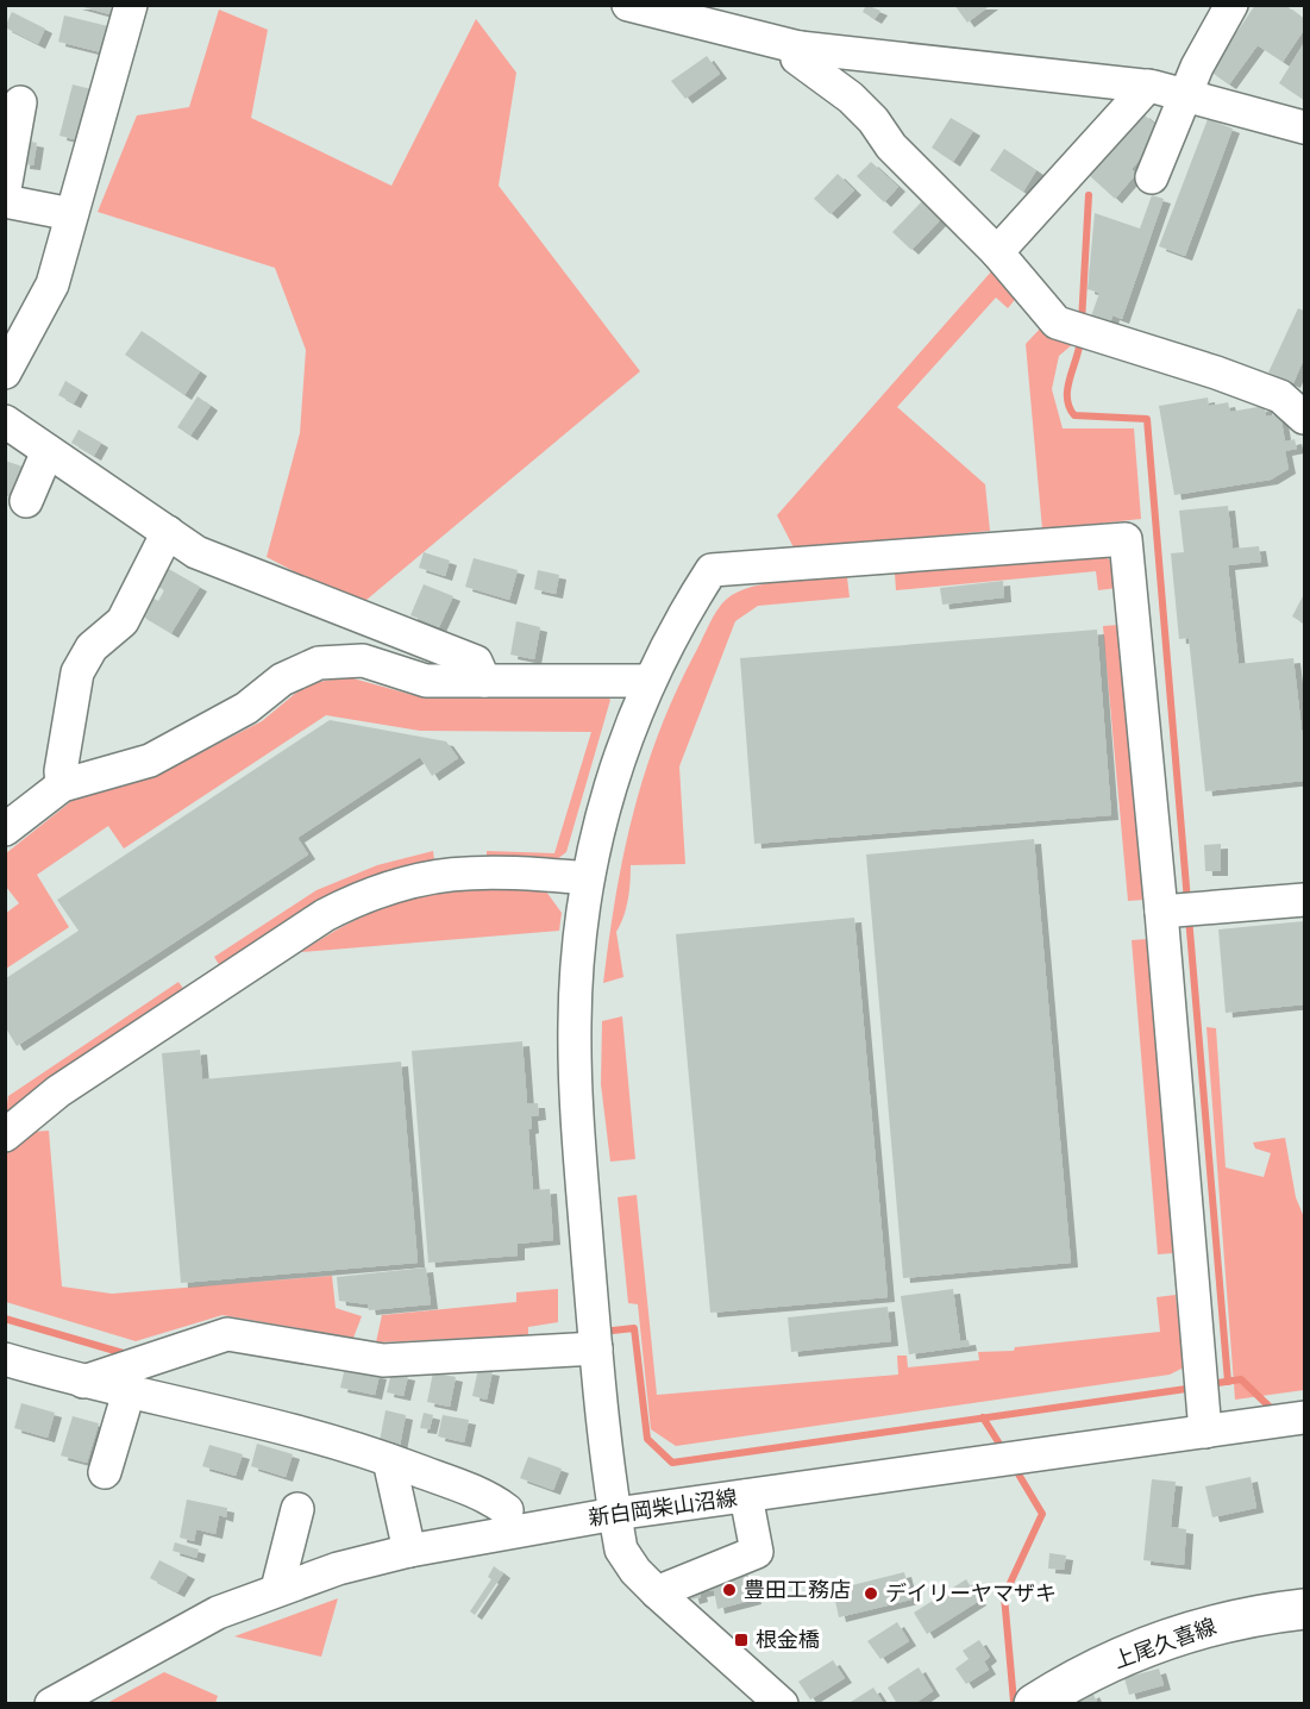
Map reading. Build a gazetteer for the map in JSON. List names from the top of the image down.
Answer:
{
  "streets": {
    "main road": ["上尾久喜線"],
    "street": ["新白岡柴山沼線"]
  },
  "places": {
    "other": ["豊田工務店", "デイリーヤマザキ"],
    "transit": ["根金橋"]
  }
}
